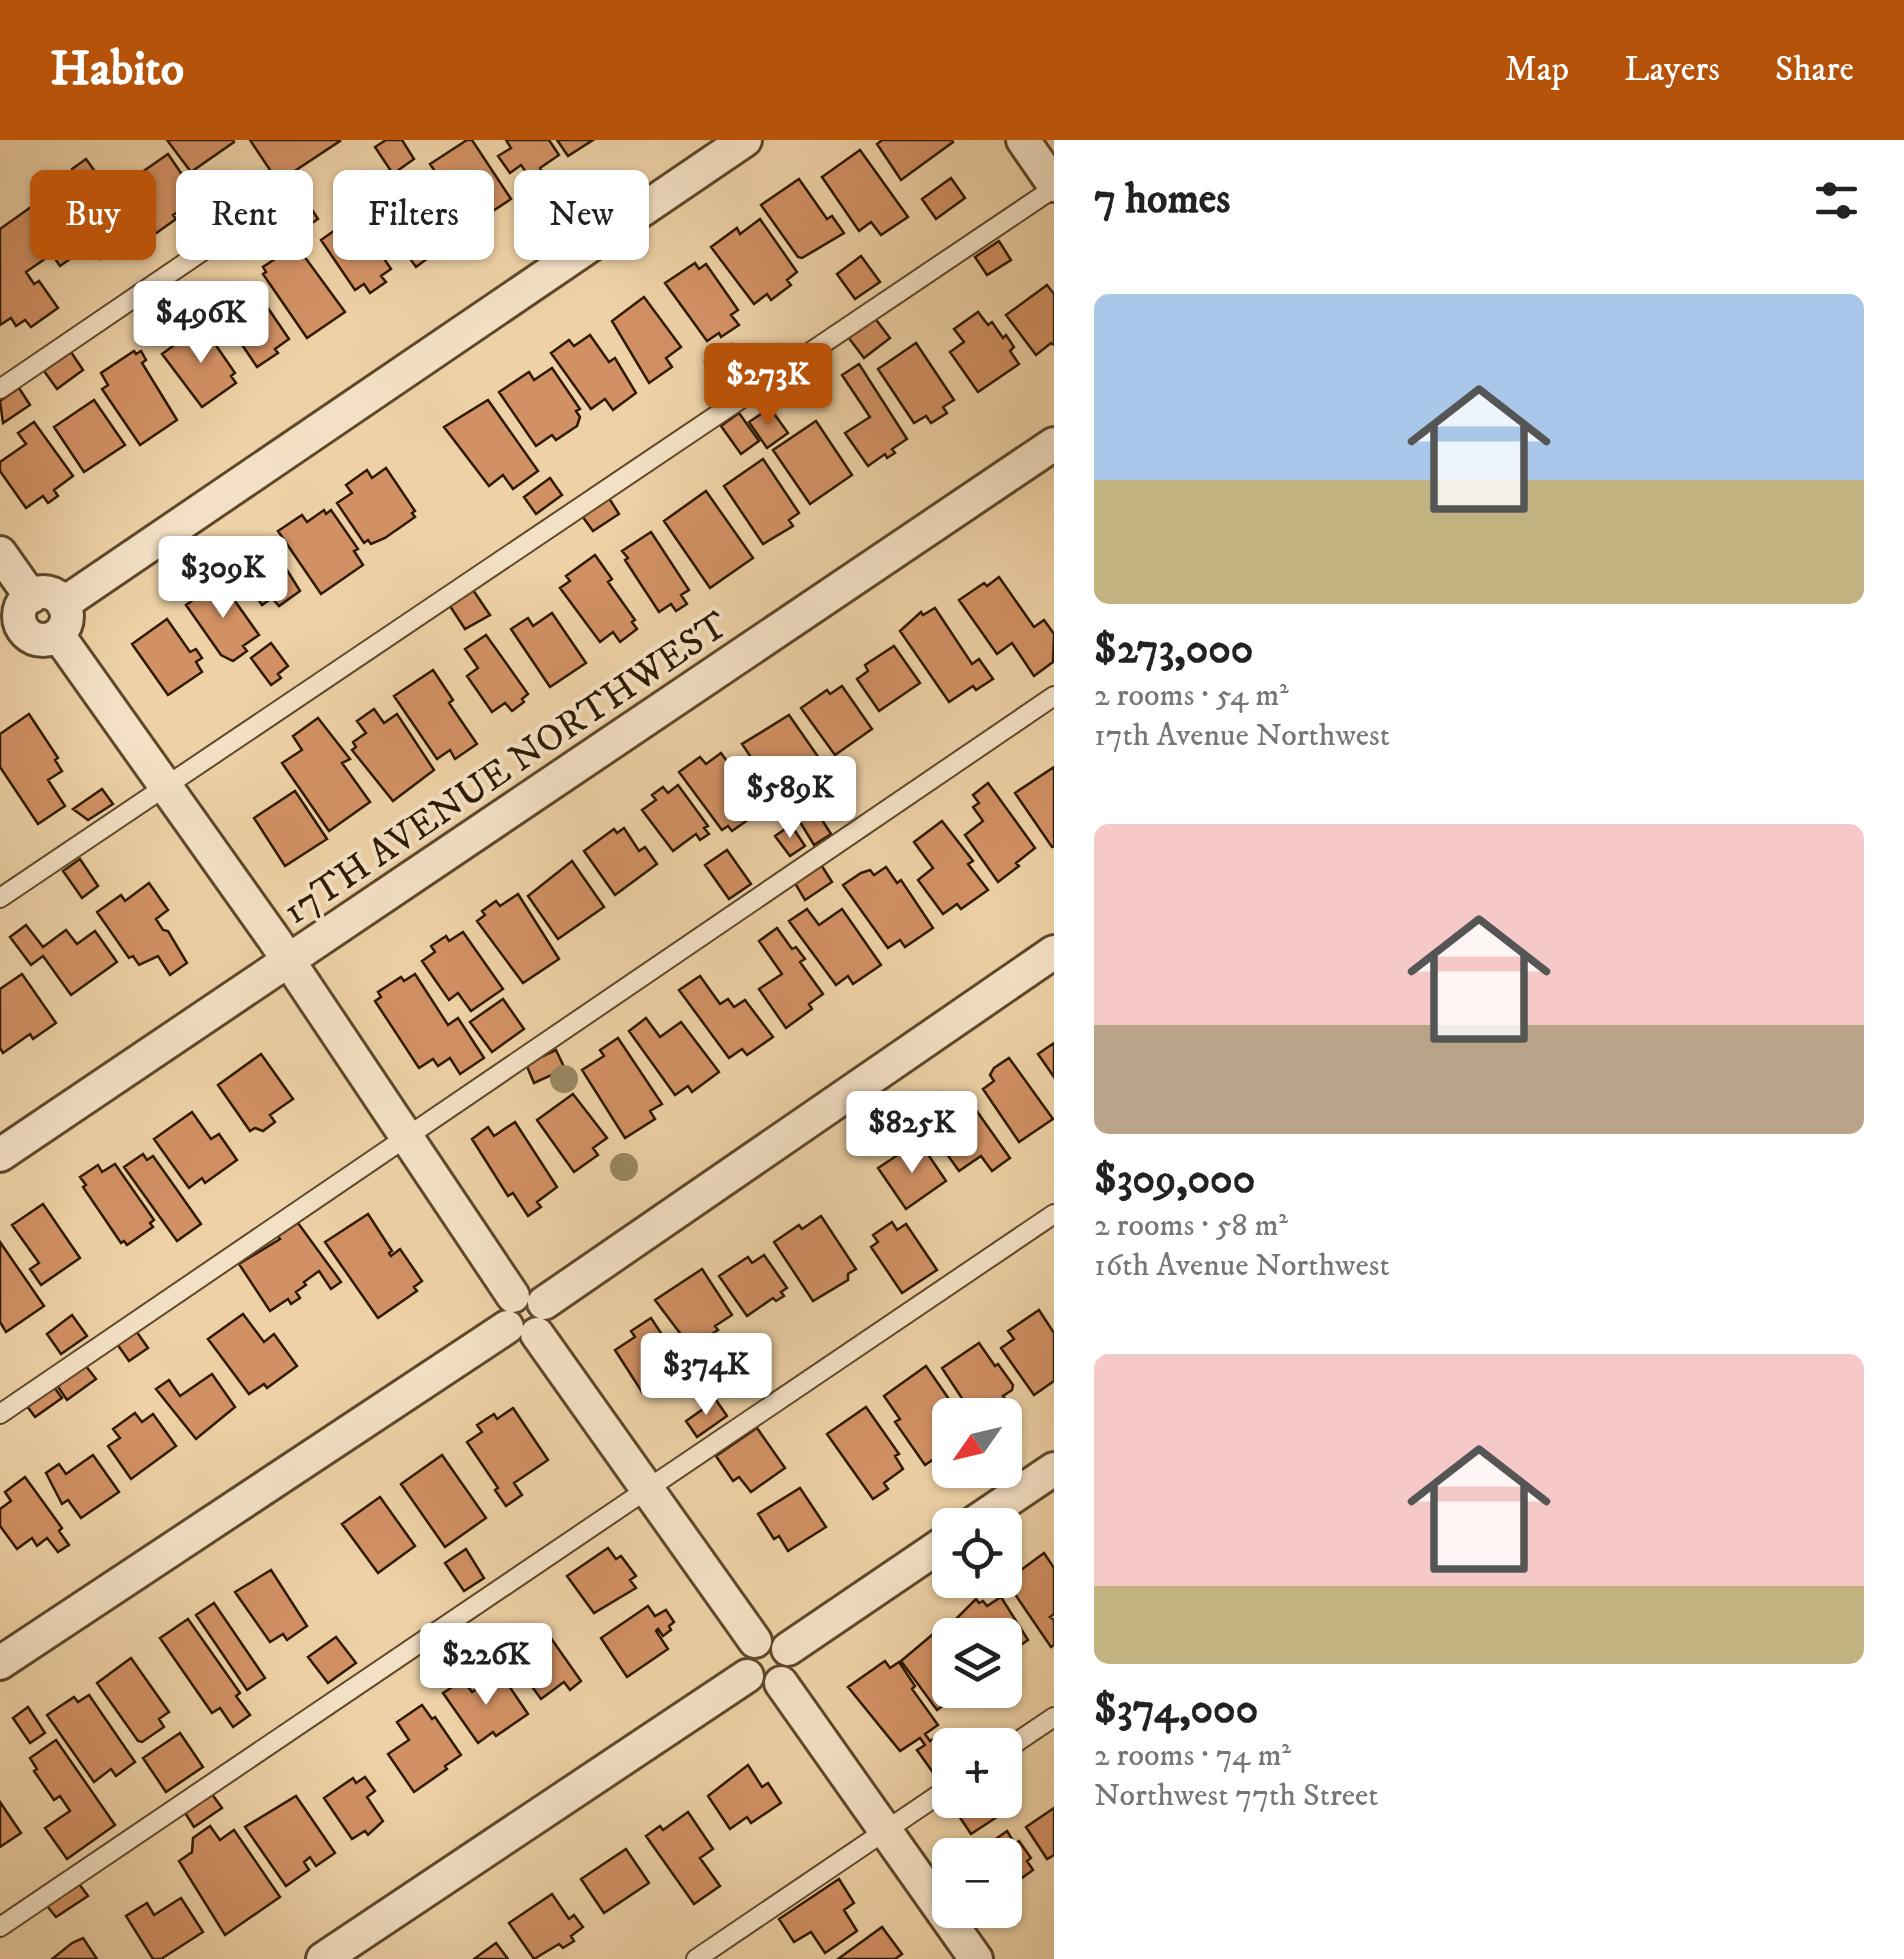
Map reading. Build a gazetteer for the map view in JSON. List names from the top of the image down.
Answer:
{
  "streets": {
    "street": ["17TH AVENUE NORTHWEST"]
  },
  "north": "bottom left",
  "page": {
    "header": "Habito",
    "nav": ["Map", "Layers", "Share"],
    "heading": "7 homes",
    "chip": [
      "Buy",
      "Rent",
      "Filters",
      "New"
    ],
    "list": [
      {
        "name": "$273,000",
        "note": "2 rooms · 54 m² · 17th Avenue Northwest"
      },
      {
        "name": "$309,000",
        "note": "2 rooms · 58 m² · 16th Avenue Northwest"
      },
      {
        "name": "$374,000",
        "note": "2 rooms · 74 m² · Northwest 77th Street"
      }
    ],
    "price": [
      "$496K",
      "$273K",
      "$309K",
      "$589K",
      "$825K",
      "$374K",
      "$226K"
    ],
    "map_buttons": ["+", "−"]
  }
}
